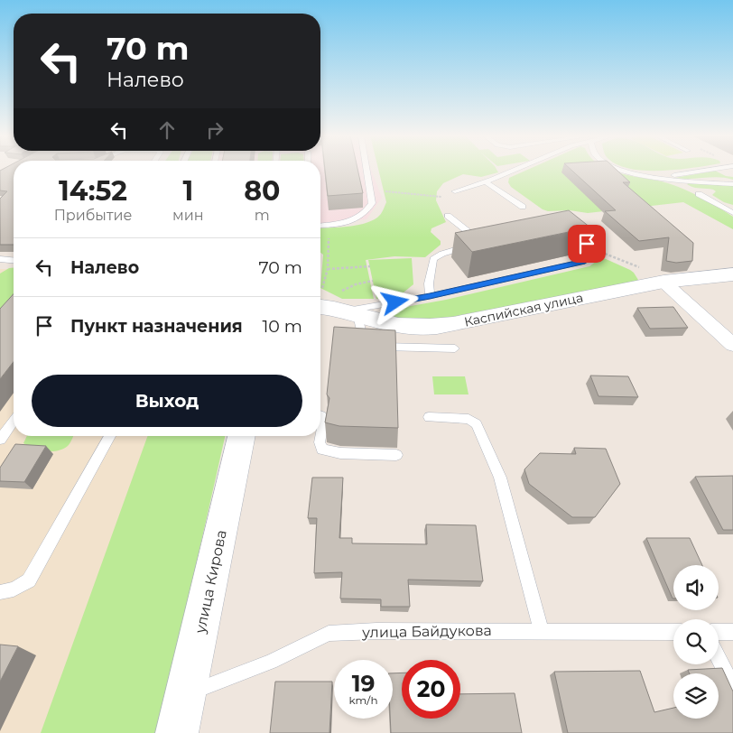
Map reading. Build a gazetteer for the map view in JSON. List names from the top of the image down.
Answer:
{
  "streets": {
    "street": ["Каспийская улица", "улица Кирова"],
    "lane": ["улица Байдукова"]
  },
  "crossings": [
    ["улица Кирова", "улица Байдукова"]
  ],
  "page": {
    "turn": ["70 m", "Налево"],
    "eta": [
      "14:52",
      "Прибытие",
      "1",
      "мин",
      "80",
      "m"
    ],
    "list": [
      {
        "name": "Налево",
        "value": "70 m"
      },
      {
        "name": "Пункт назначения",
        "value": "10 m"
      }
    ],
    "buttons": "Выход",
    "speed": "19 km/h",
    "limit": "20"
  }
}
